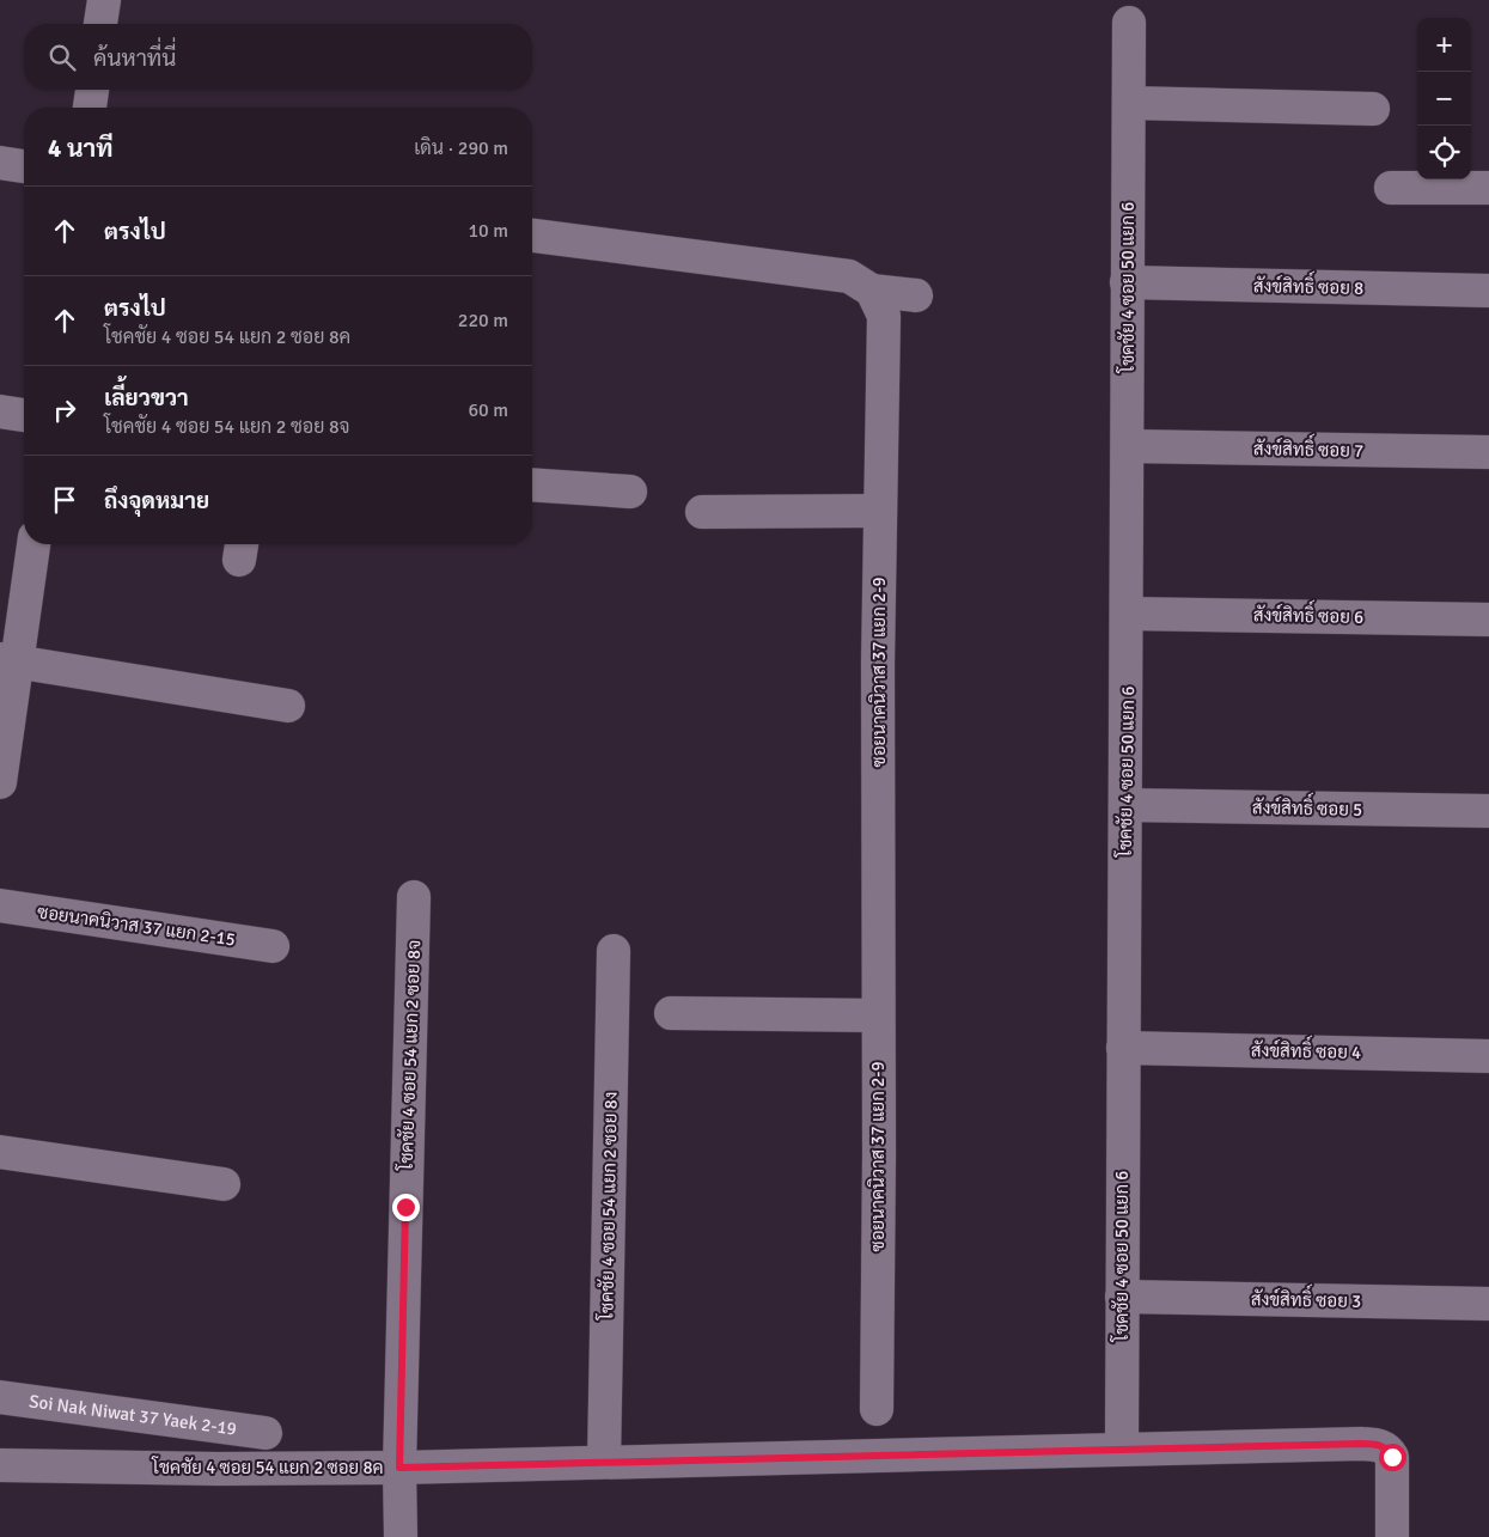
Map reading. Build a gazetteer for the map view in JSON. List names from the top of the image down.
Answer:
{
  "streets": {
    "street": [
      "โชคชัย 4 ซอย 50 แยก 6",
      "สังข์สิทธิ์ ซอย 8",
      "สังข์สิทธิ์ ซอย 7",
      "สังข์สิทธิ์ ซอย 6",
      "ซอยนาคนิวาส 37 แยก 2-9",
      "สังข์สิทธิ์ ซอย 5",
      "ซอยนาคนิวาส 37 แยก 2-15",
      "สังข์สิทธิ์ ซอย 4",
      "โชคชัย 4 ซอย 54 แยก 2 ซอย 8จ",
      "โชคชัย 4 ซอย 54 แยก 2 ซอย 8ง",
      "สังข์สิทธิ์ ซอย 3",
      "Soi Nak Niwat 37 Yaek 2-19",
      "โชคชัย 4 ซอย 54 แยก 2 ซอย 8ค"
    ]
  },
  "crossings": [
    ["โชคชัย 4 ซอย 50 แยก 6", "สังข์สิทธิ์ ซอย 8"],
    ["โชคชัย 4 ซอย 50 แยก 6", "สังข์สิทธิ์ ซอย 7"],
    ["โชคชัย 4 ซอย 50 แยก 6", "สังข์สิทธิ์ ซอย 6"],
    ["โชคชัย 4 ซอย 50 แยก 6", "สังข์สิทธิ์ ซอย 5"],
    ["โชคชัย 4 ซอย 50 แยก 6", "สังข์สิทธิ์ ซอย 4"],
    ["โชคชัย 4 ซอย 50 แยก 6", "สังข์สิทธิ์ ซอย 3"],
    ["โชคชัย 4 ซอย 54 แยก 2 ซอย 8จ", "โชคชัย 4 ซอย 54 แยก 2 ซอย 8ค"],
    ["โชคชัย 4 ซอย 54 แยก 2 ซอย 8ง", "โชคชัย 4 ซอย 54 แยก 2 ซอย 8ค"]
  ],
  "page": {
    "map_buttons": ["+", "−"],
    "search": "ค้นหาที่นี่",
    "heading": ["4 นาที", "เดิน · 290 m"],
    "list": [
      ["ตรงไป", "10 m"],
      ["ตรงไป", "โชคชัย 4 ซอย 54 แยก 2 ซอย 8ค", "220 m"],
      ["เลี้ยวขวา", "โชคชัย 4 ซอย 54 แยก 2 ซอย 8จ", "60 m"],
      "ถึงจุดหมาย"
    ]
  }
}
